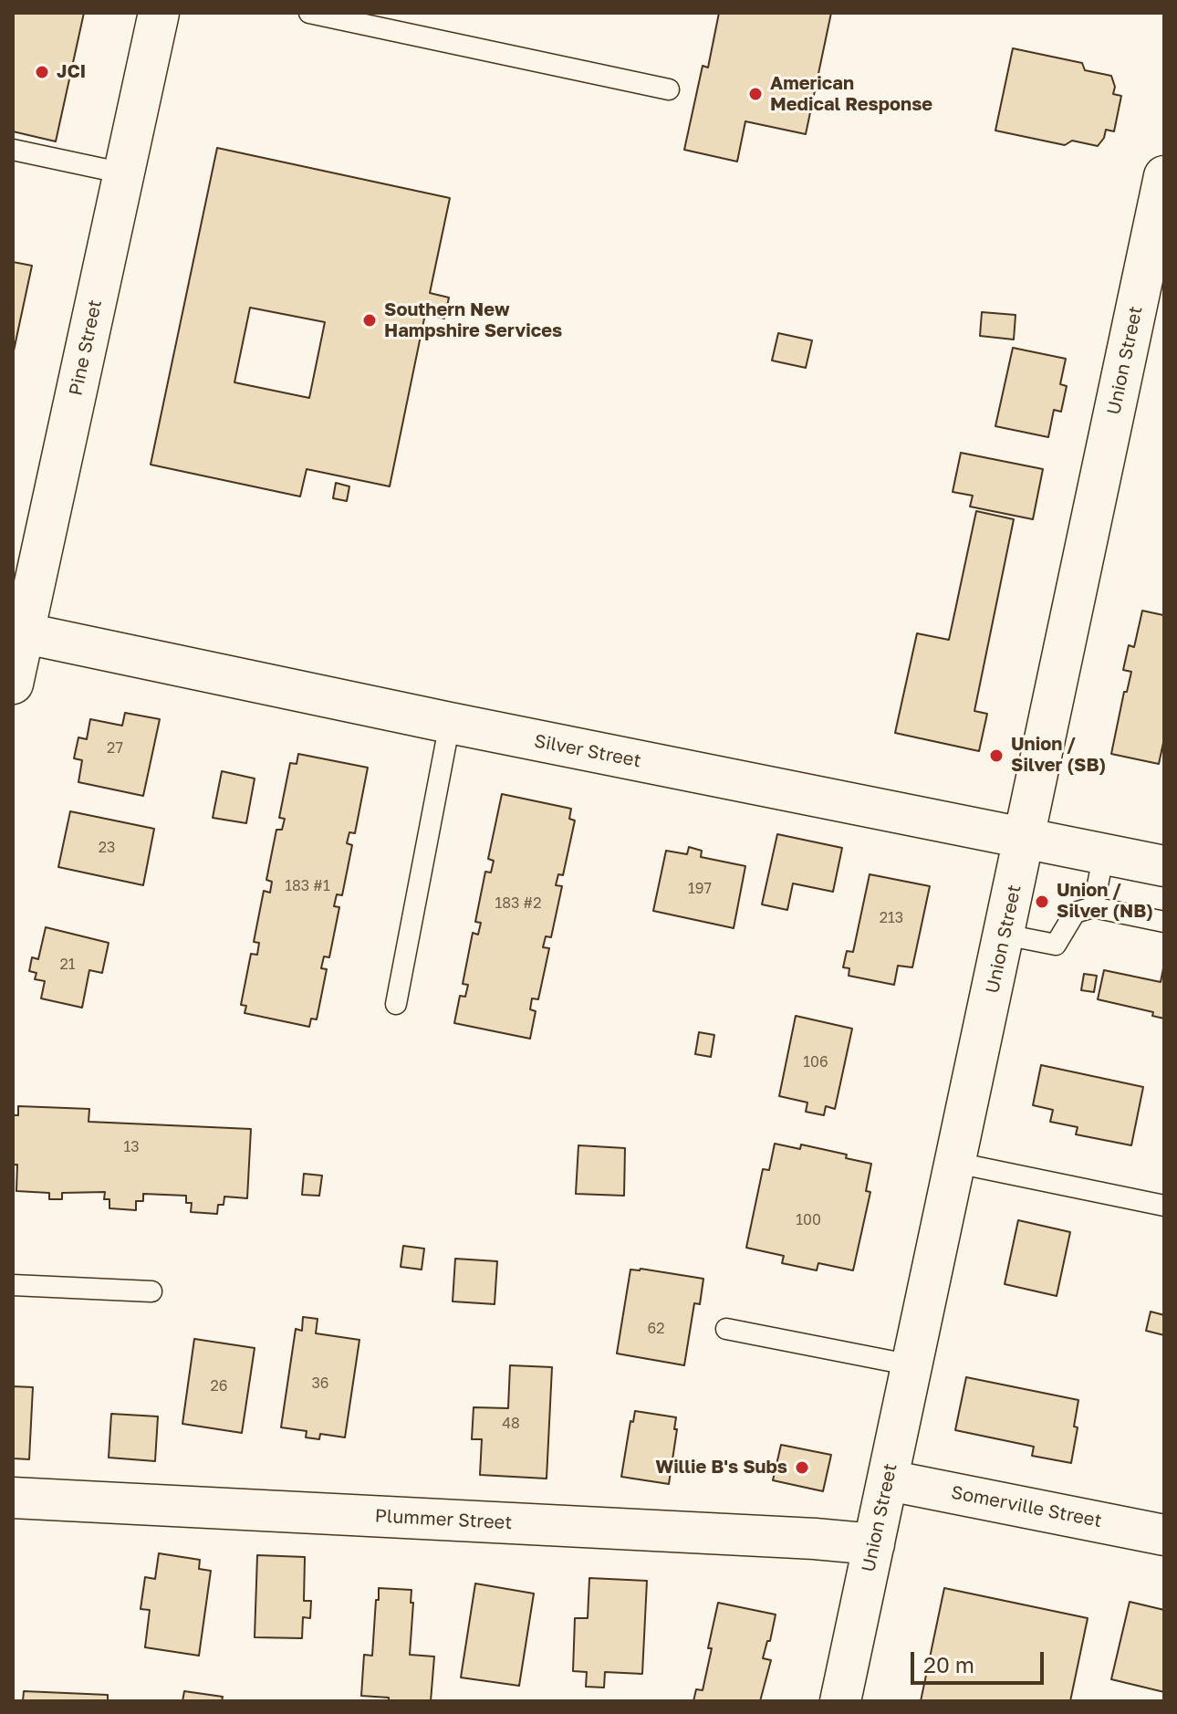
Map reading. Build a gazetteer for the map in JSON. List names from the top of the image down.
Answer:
{
  "streets": {
    "street": [
      "Pine Street",
      "Union Street",
      "Silver Street",
      "Somerville Street",
      "Plummer Street"
    ]
  },
  "crossings": [
    ["Pine Street", "Silver Street"],
    ["Union Street", "Silver Street"],
    ["Union Street", "Somerville Street"],
    ["Union Street", "Plummer Street"]
  ],
  "places": [
    "JCI",
    "American Medical Response",
    "Southern New Hampshire Services",
    "Union / Silver (SB)",
    "Union / Silver (NB)",
    "Willie B's Subs"
  ],
  "house_numbers": [
    "27",
    "23",
    "183 #1",
    "197",
    "183 #2",
    "213",
    "21",
    "106",
    "13",
    "100",
    "62",
    "36",
    "26",
    "48"
  ],
  "scale_bar": "20 m"
}
